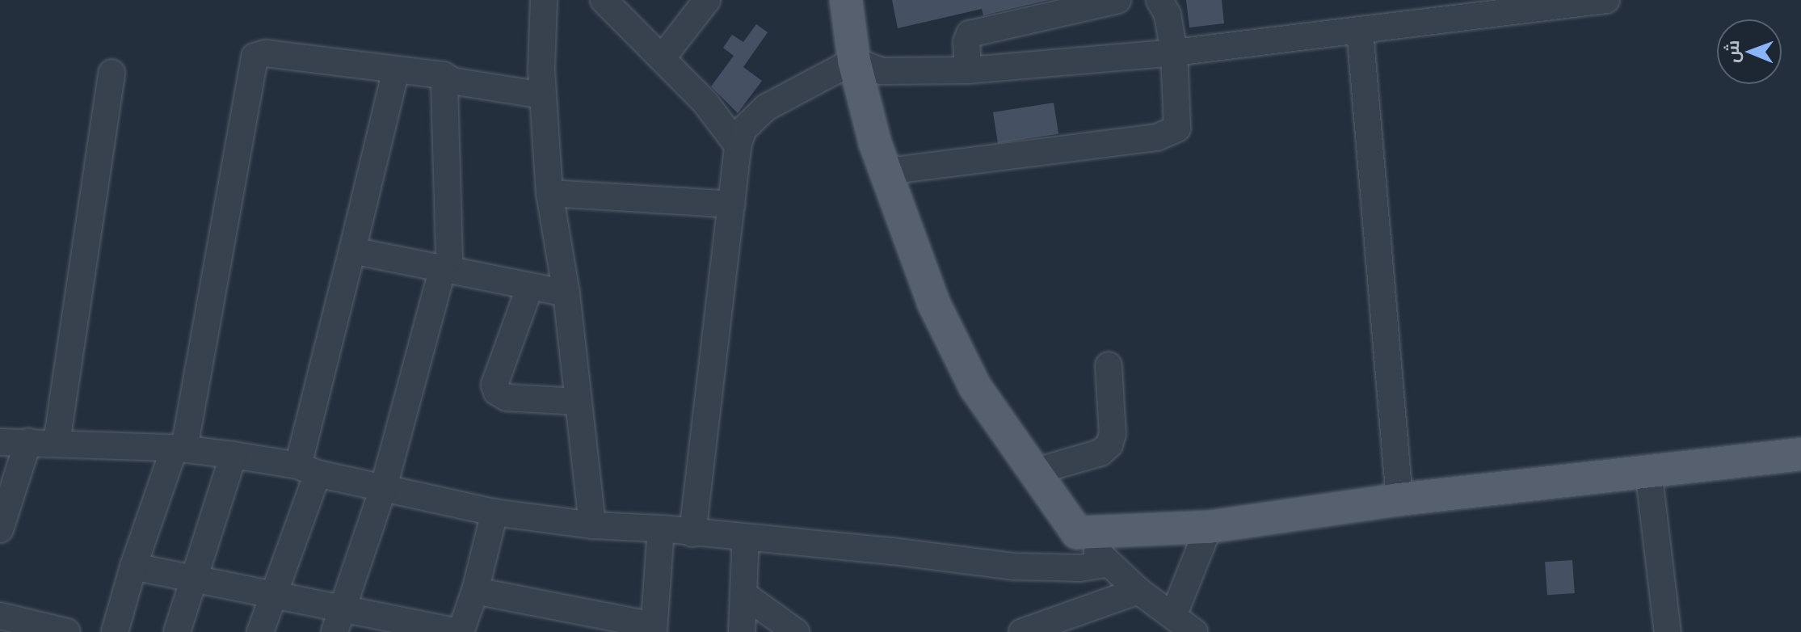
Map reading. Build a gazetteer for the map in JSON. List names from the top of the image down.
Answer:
{
  "north": "left"
}
